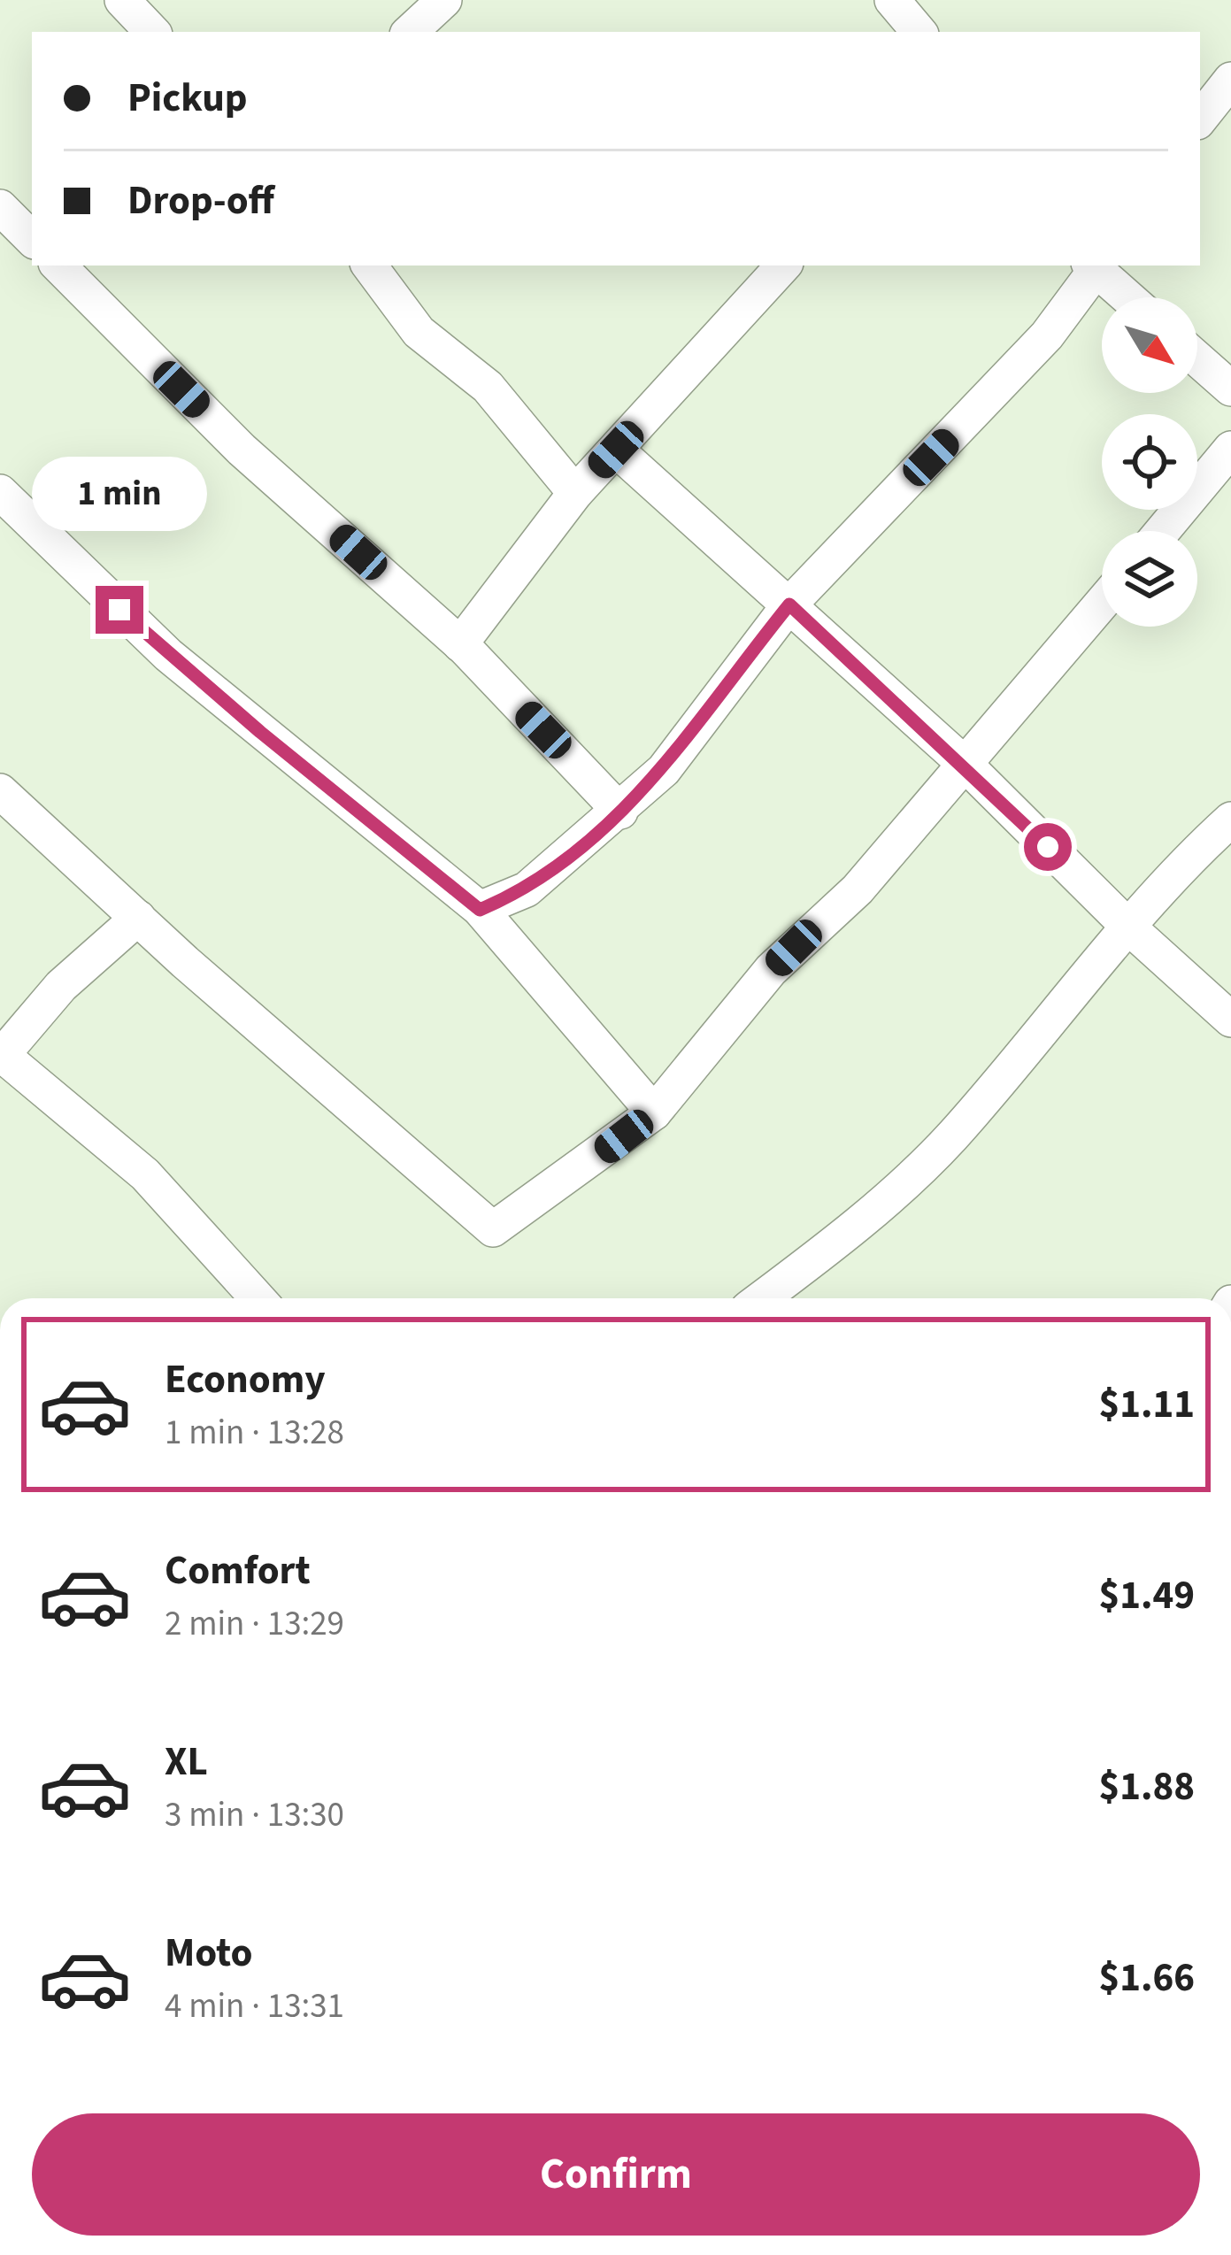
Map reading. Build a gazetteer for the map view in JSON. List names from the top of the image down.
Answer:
{
  "north": "bottom right",
  "page": {
    "banner": ["Pickup", "Drop-off"],
    "bubble": "1 min",
    "list": [
      {
        "name": "Economy",
        "note": "1 min · 13:28",
        "value": "$1.11"
      },
      {
        "name": "Comfort",
        "note": "2 min · 13:29",
        "value": "$1.49"
      },
      {
        "name": "XL",
        "note": "3 min · 13:30",
        "value": "$1.88"
      },
      {
        "name": "Moto",
        "note": "4 min · 13:31",
        "value": "$1.66"
      }
    ],
    "buttons": "Confirm"
  }
}
